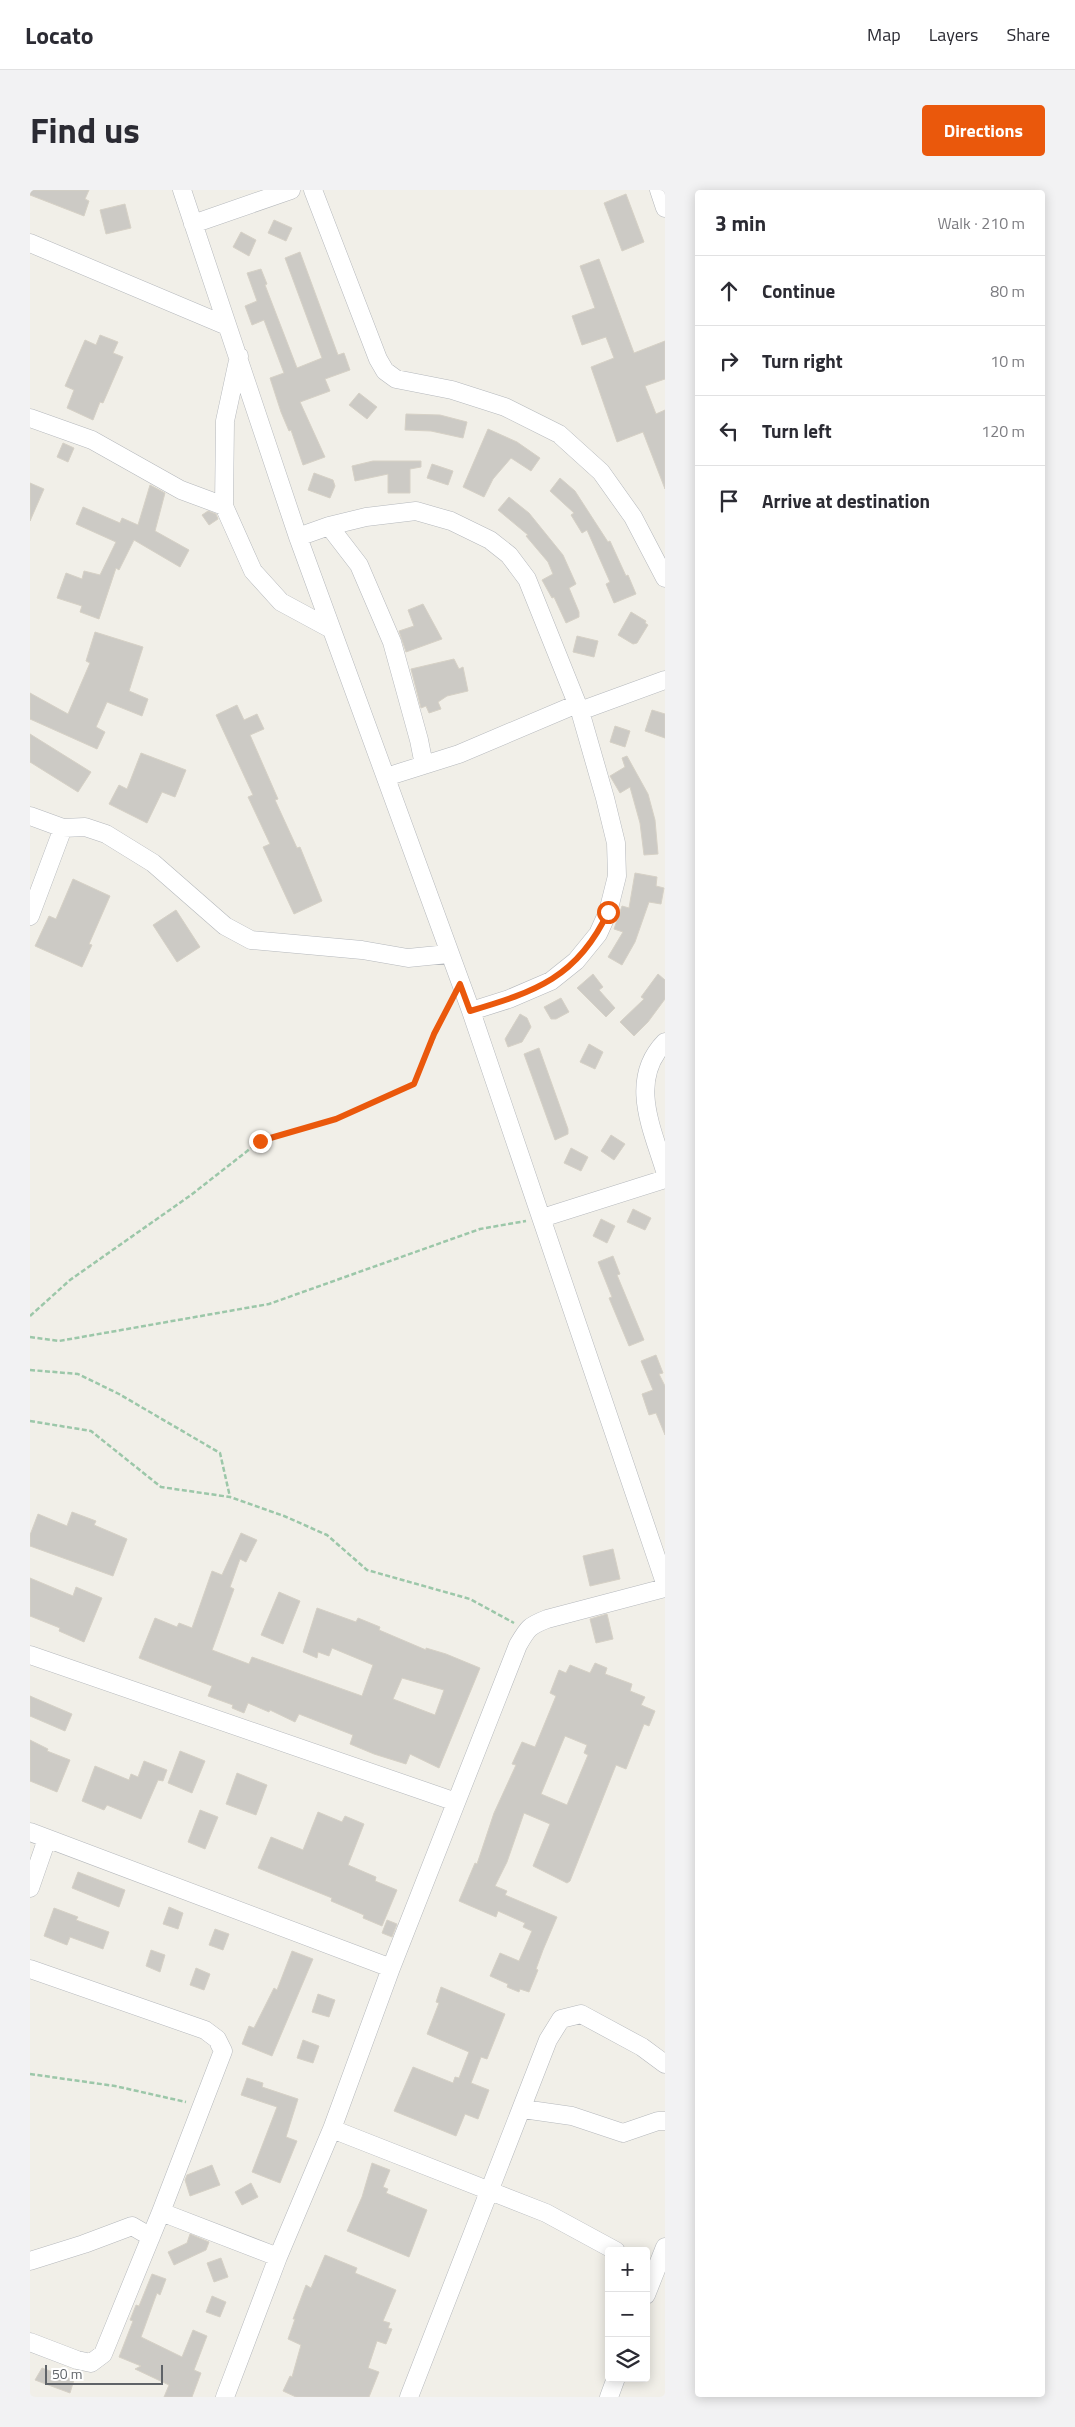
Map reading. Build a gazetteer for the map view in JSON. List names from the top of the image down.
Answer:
{
  "scale_bar": "50 m",
  "page": {
    "header": "Locato",
    "nav": ["Map", "Layers", "Share"],
    "title": "Find us",
    "buttons": "Directions",
    "heading": ["3 min", "Walk · 210 m"],
    "list": [
      ["Continue", "80 m"],
      ["Turn right", "10 m"],
      ["Turn left", "120 m"],
      "Arrive at destination"
    ],
    "map_buttons": ["+", "−"],
    "scale": "50 m"
  }
}
